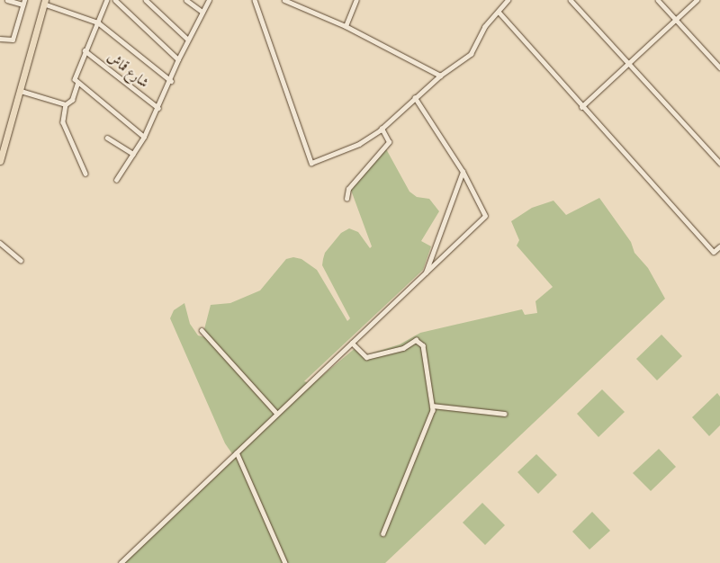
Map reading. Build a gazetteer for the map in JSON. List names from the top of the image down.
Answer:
{
  "streets": {
    "street": ["شارع قماش"]
  }
}
